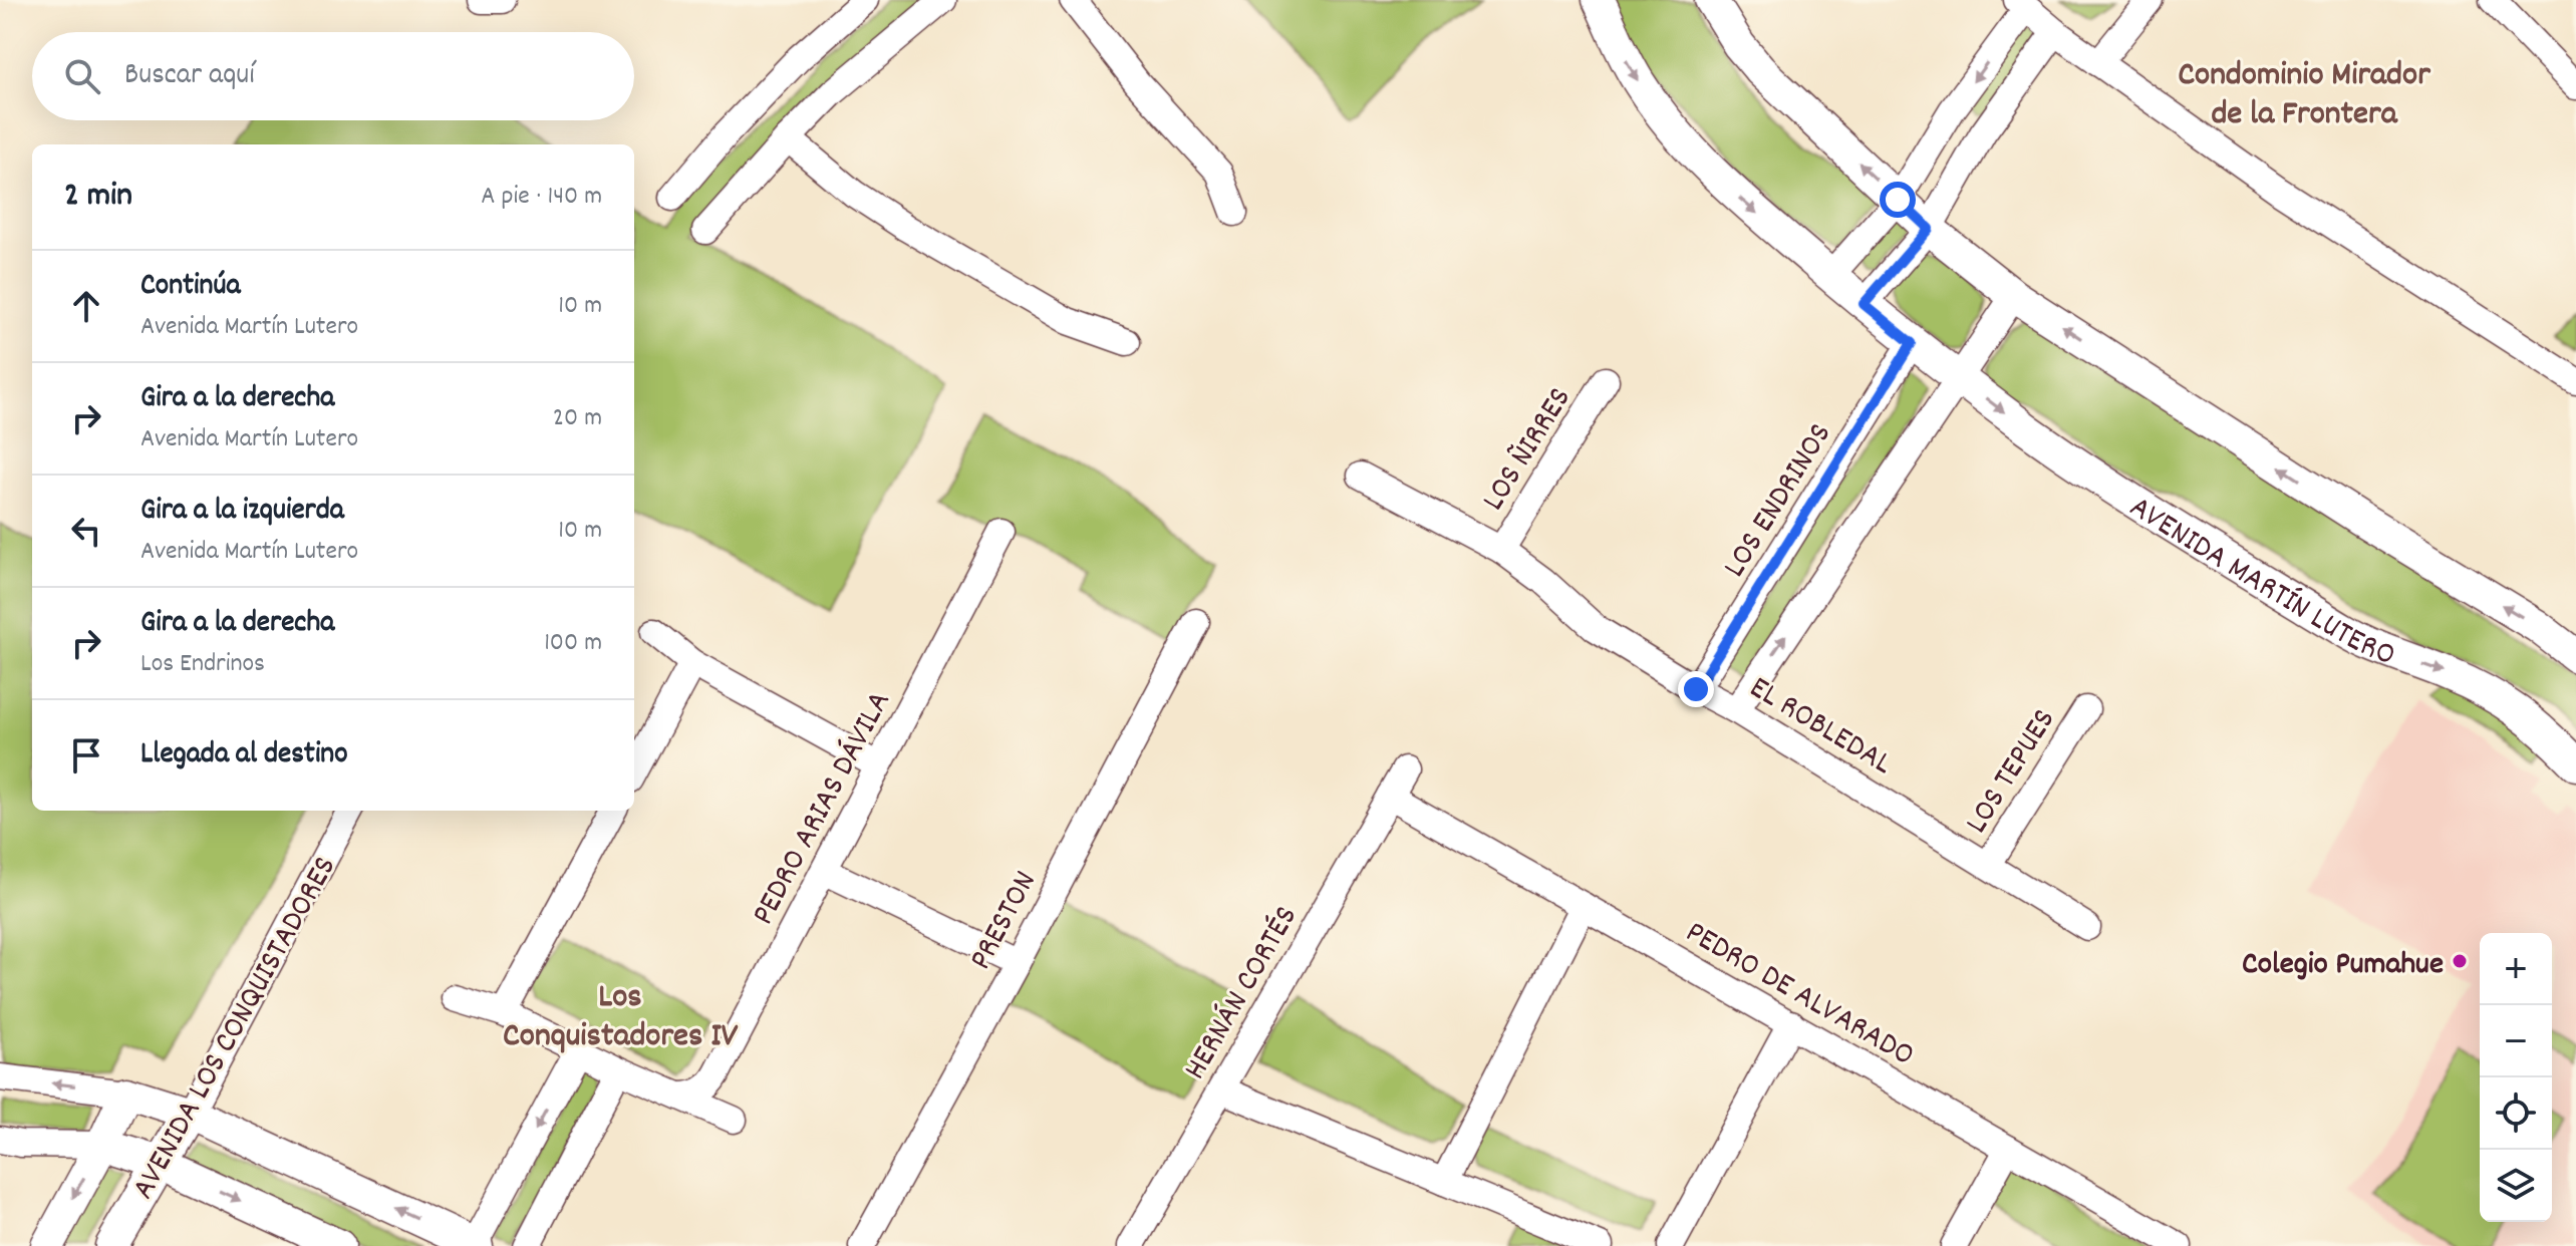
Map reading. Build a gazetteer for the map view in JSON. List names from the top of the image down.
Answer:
{
  "streets": {
    "street": [
      "LOS ÑIRRES",
      "LOS ENDRINOS",
      "AVENIDA MARTÍN LUTERO",
      "EL ROBLEDAL",
      "LOS TEPUES",
      "PEDRO ARIAS DÁVILA",
      "PRESTON",
      "HERNÁN CORTÉS",
      "PEDRO DE ALVARADO",
      "AVENIDA LOS CONQUISTADORES"
    ]
  },
  "crossings": [
    ["LOS ÑIRRES", "EL ROBLEDAL"],
    ["LOS ENDRINOS", "AVENIDA MARTÍN LUTERO"],
    ["LOS ENDRINOS", "EL ROBLEDAL"],
    ["EL ROBLEDAL", "LOS TEPUES"],
    ["HERNÁN CORTÉS", "PEDRO DE ALVARADO"]
  ],
  "districts": ["Condominio Mirador de la Frontera", "Los Conquistadores IV"],
  "places": ["Colegio Pumahue"],
  "page": {
    "search": "Buscar aquí",
    "heading": ["2 min", "A pie · 140 m"],
    "list": [
      ["Continúa", "Avenida Martín Lutero", "10 m"],
      ["Gira a la derecha", "Avenida Martín Lutero", "20 m"],
      ["Gira a la izquierda", "Avenida Martín Lutero", "10 m"],
      ["Gira a la derecha", "Los Endrinos", "100 m"],
      "Llegada al destino"
    ],
    "map_buttons": ["+", "−"]
  }
}
